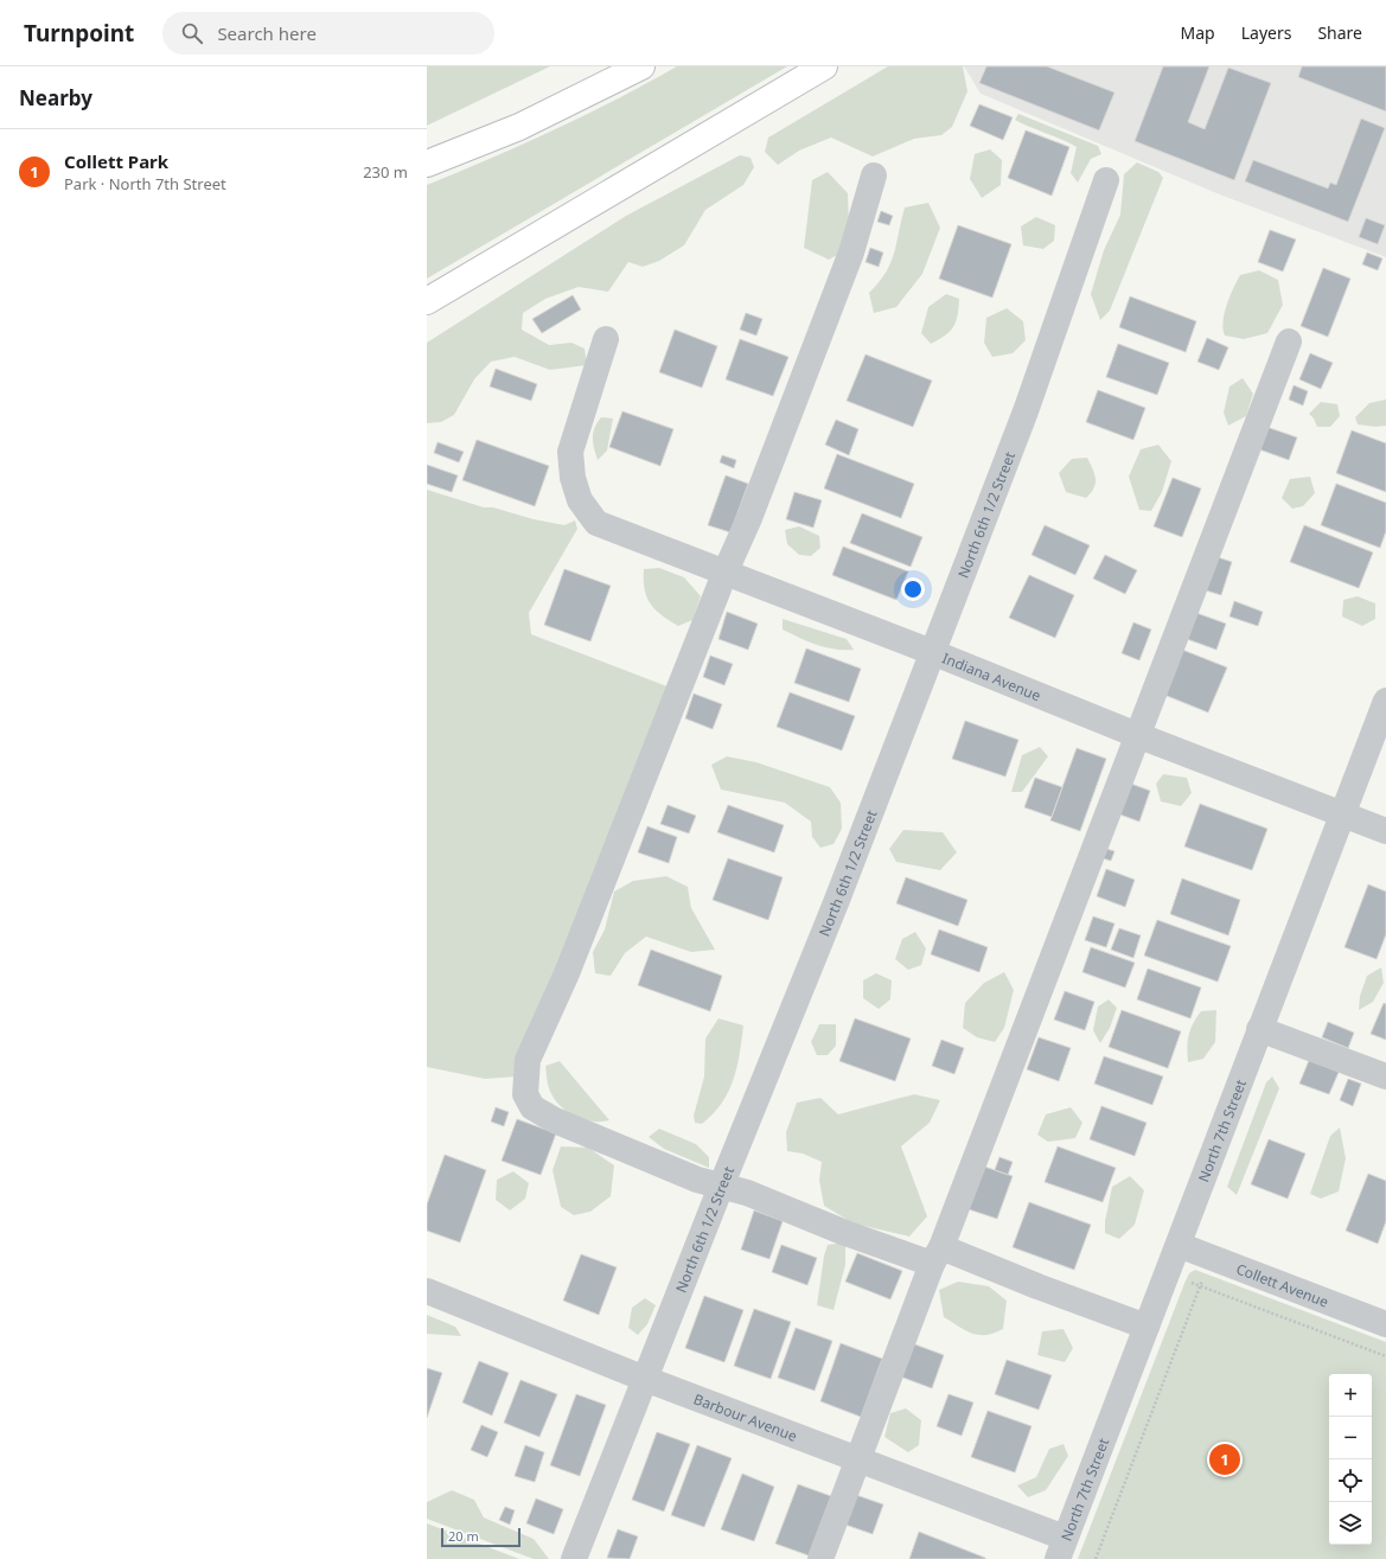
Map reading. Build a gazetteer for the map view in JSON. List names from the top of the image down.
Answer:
{
  "streets": {
    "street": [
      "North 6th 1/2 Street",
      "Indiana Avenue",
      "North 7th Street",
      "Collett Avenue",
      "Barbour Avenue"
    ]
  },
  "crossings": [
    ["North 6th 1/2 Street", "Indiana Avenue"],
    ["North 6th 1/2 Street", "Barbour Avenue"],
    ["Indiana Avenue", "North 7th Street"],
    ["North 7th Street", "Collett Avenue"],
    ["North 7th Street", "Barbour Avenue"]
  ],
  "scale_bar": "20 m",
  "page": {
    "header": "Turnpoint",
    "search": "Search here",
    "nav": ["Map", "Layers", "Share"],
    "heading": "Nearby",
    "list": [
      {
        "mark": "1",
        "name": "Collett Park",
        "note": "Park · North 7th Street",
        "value": "230 m"
      }
    ],
    "map_buttons": ["+", "−"],
    "pins": "1",
    "scale": "20 m"
  }
}
